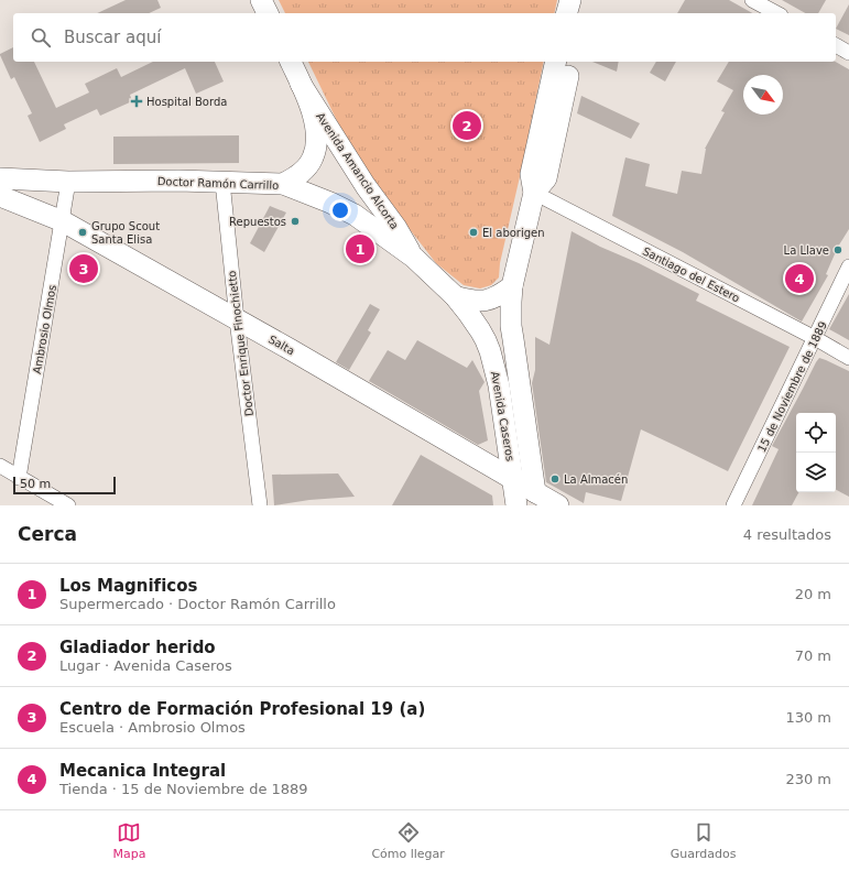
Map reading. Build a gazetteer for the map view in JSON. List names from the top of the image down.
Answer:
{
  "streets": {
    "main road": [
      "Avenida Amancio Alcorta",
      "Doctor Ramón Carrillo",
      "Salta",
      "Avenida Caseros"
    ],
    "street": [
      "Santiago del Estero",
      "Ambrosio Olmos",
      "Doctor Enrique Finochietto",
      "15 de Noviembre de 1889"
    ]
  },
  "crossings": [
    ["Avenida Amancio Alcorta", "Doctor Ramón Carrillo"],
    ["Doctor Ramón Carrillo", "Ambrosio Olmos"],
    ["Doctor Ramón Carrillo", "Doctor Enrique Finochietto"],
    ["Doctor Ramón Carrillo", "Avenida Caseros"],
    ["Santiago del Estero", "15 de Noviembre de 1889"],
    ["Santiago del Estero", "Avenida Caseros"],
    ["Ambrosio Olmos", "Salta"],
    ["Doctor Enrique Finochietto", "Salta"],
    ["Salta", "Avenida Caseros"]
  ],
  "places": {
    "health": ["Hospital Borda"],
    "other": [
      "Repuestos",
      "Grupo Scout Santa Elisa",
      "El aborigen",
      "La Llave",
      "La Almacén"
    ]
  },
  "scale_bar": "50 m",
  "north": "bottom right",
  "page": {
    "search": "Buscar aquí",
    "pins": [
      "2",
      "1",
      "3",
      "4"
    ],
    "scale": "50 m",
    "heading": ["Cerca", "4 resultados"],
    "list": [
      {
        "mark": "1",
        "name": "Los Magnificos",
        "note": "Supermercado · Doctor Ramón Carrillo",
        "value": "20 m"
      },
      {
        "mark": "2",
        "name": "Gladiador herido",
        "note": "Lugar · Avenida Caseros",
        "value": "70 m"
      },
      {
        "mark": "3",
        "name": "Centro de Formación Profesional 19 (a)",
        "note": "Escuela · Ambrosio Olmos",
        "value": "130 m"
      },
      {
        "mark": "4",
        "name": "Mecanica Integral",
        "note": "Tienda · 15 de Noviembre de 1889",
        "value": "230 m"
      }
    ],
    "nav": ["Mapa", "Cómo llegar", "Guardados"]
  }
}
